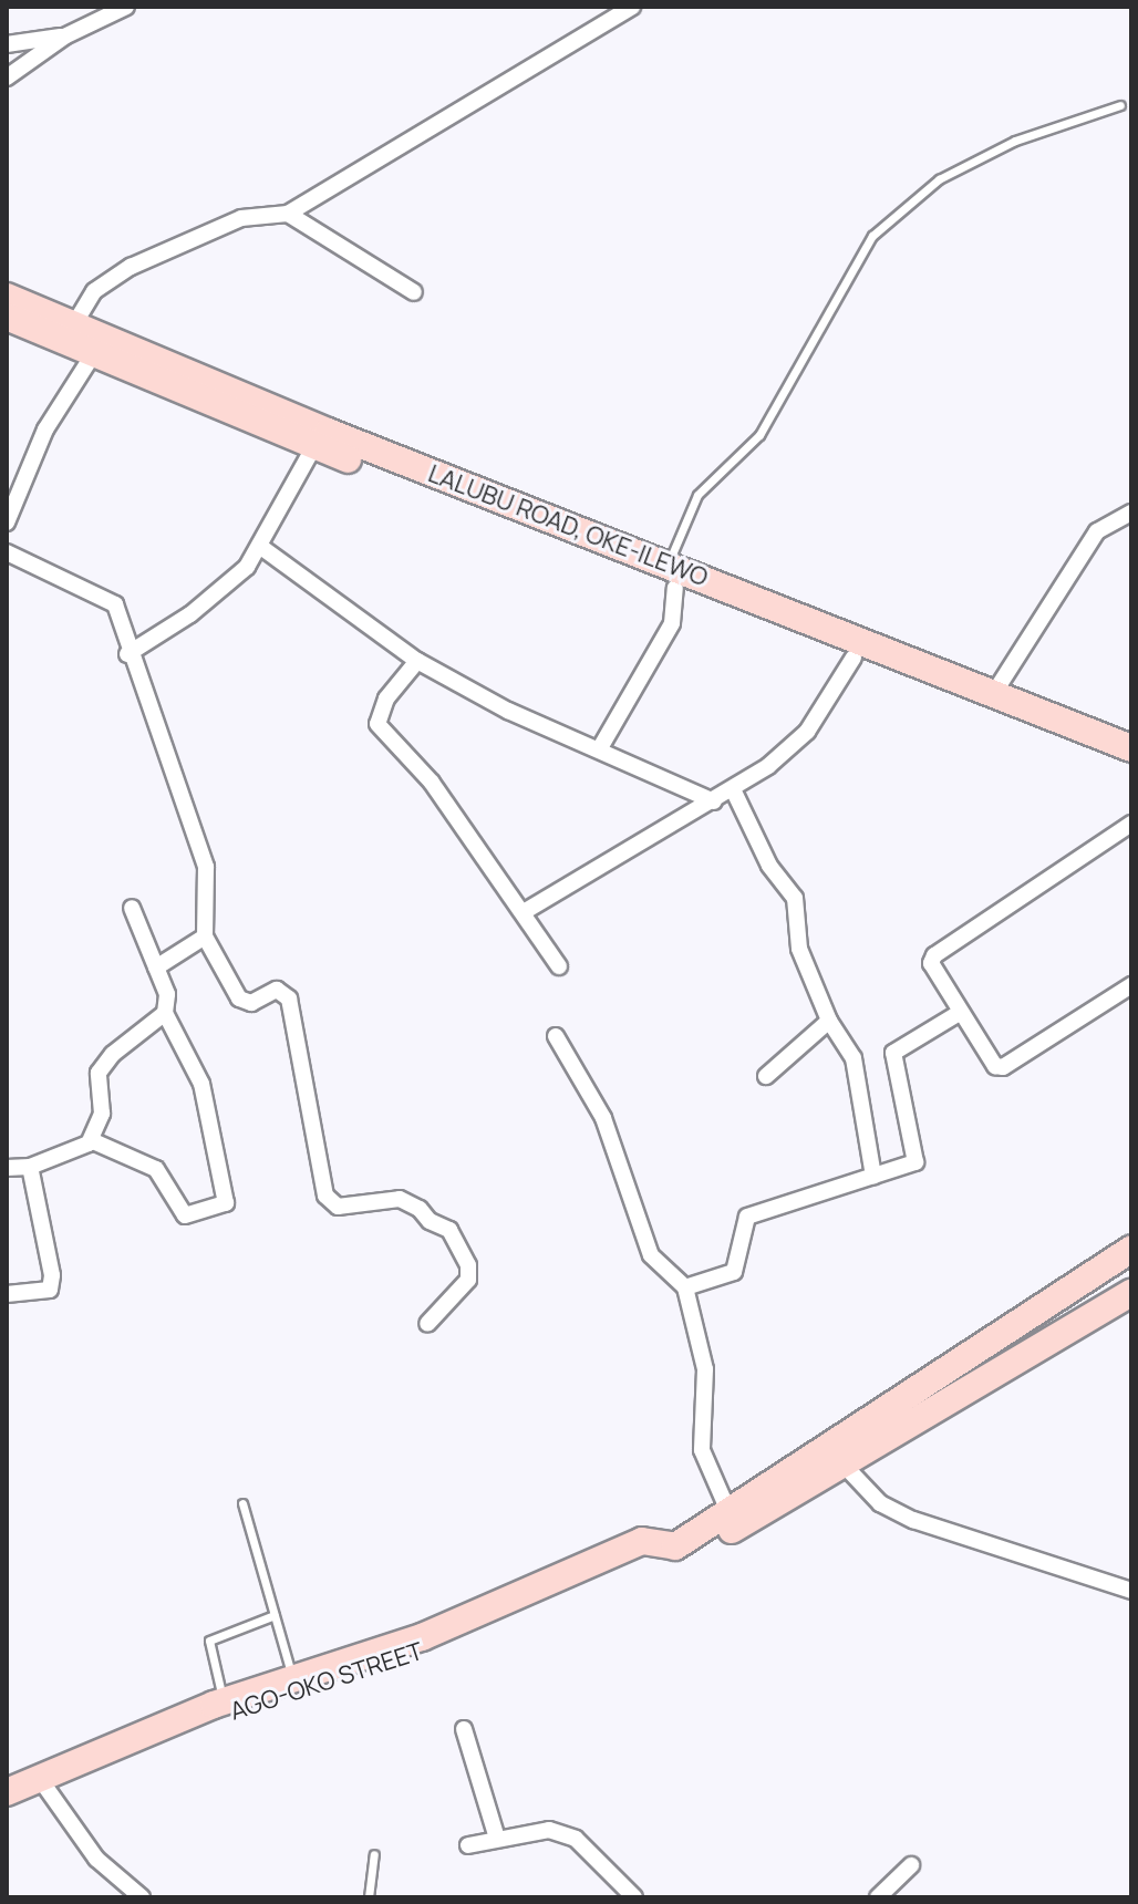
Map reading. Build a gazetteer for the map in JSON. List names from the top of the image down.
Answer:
{
  "streets": {
    "main road": ["LALUBU ROAD, OKE-ILEWO", "AGO-OKO STREET"]
  }
}
